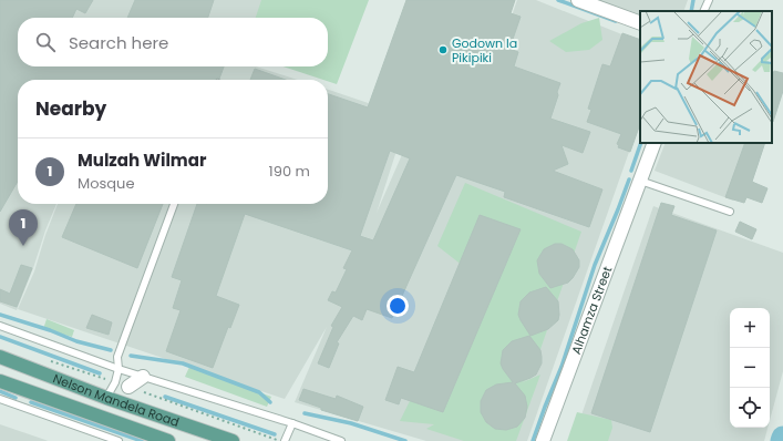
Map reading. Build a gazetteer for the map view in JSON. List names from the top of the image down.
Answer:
{
  "streets": {
    "main road": ["Nelson Mandela Road"],
    "street": ["Alhamza Street"]
  },
  "places": ["Godown la Pikipiki"],
  "page": {
    "search": "Search here",
    "heading": "Nearby",
    "list": [
      {
        "mark": "1",
        "name": "Mulzah Wilmar",
        "note": "Mosque",
        "value": "190 m"
      }
    ],
    "pins": "1",
    "map_buttons": ["+", "−"]
  }
}
